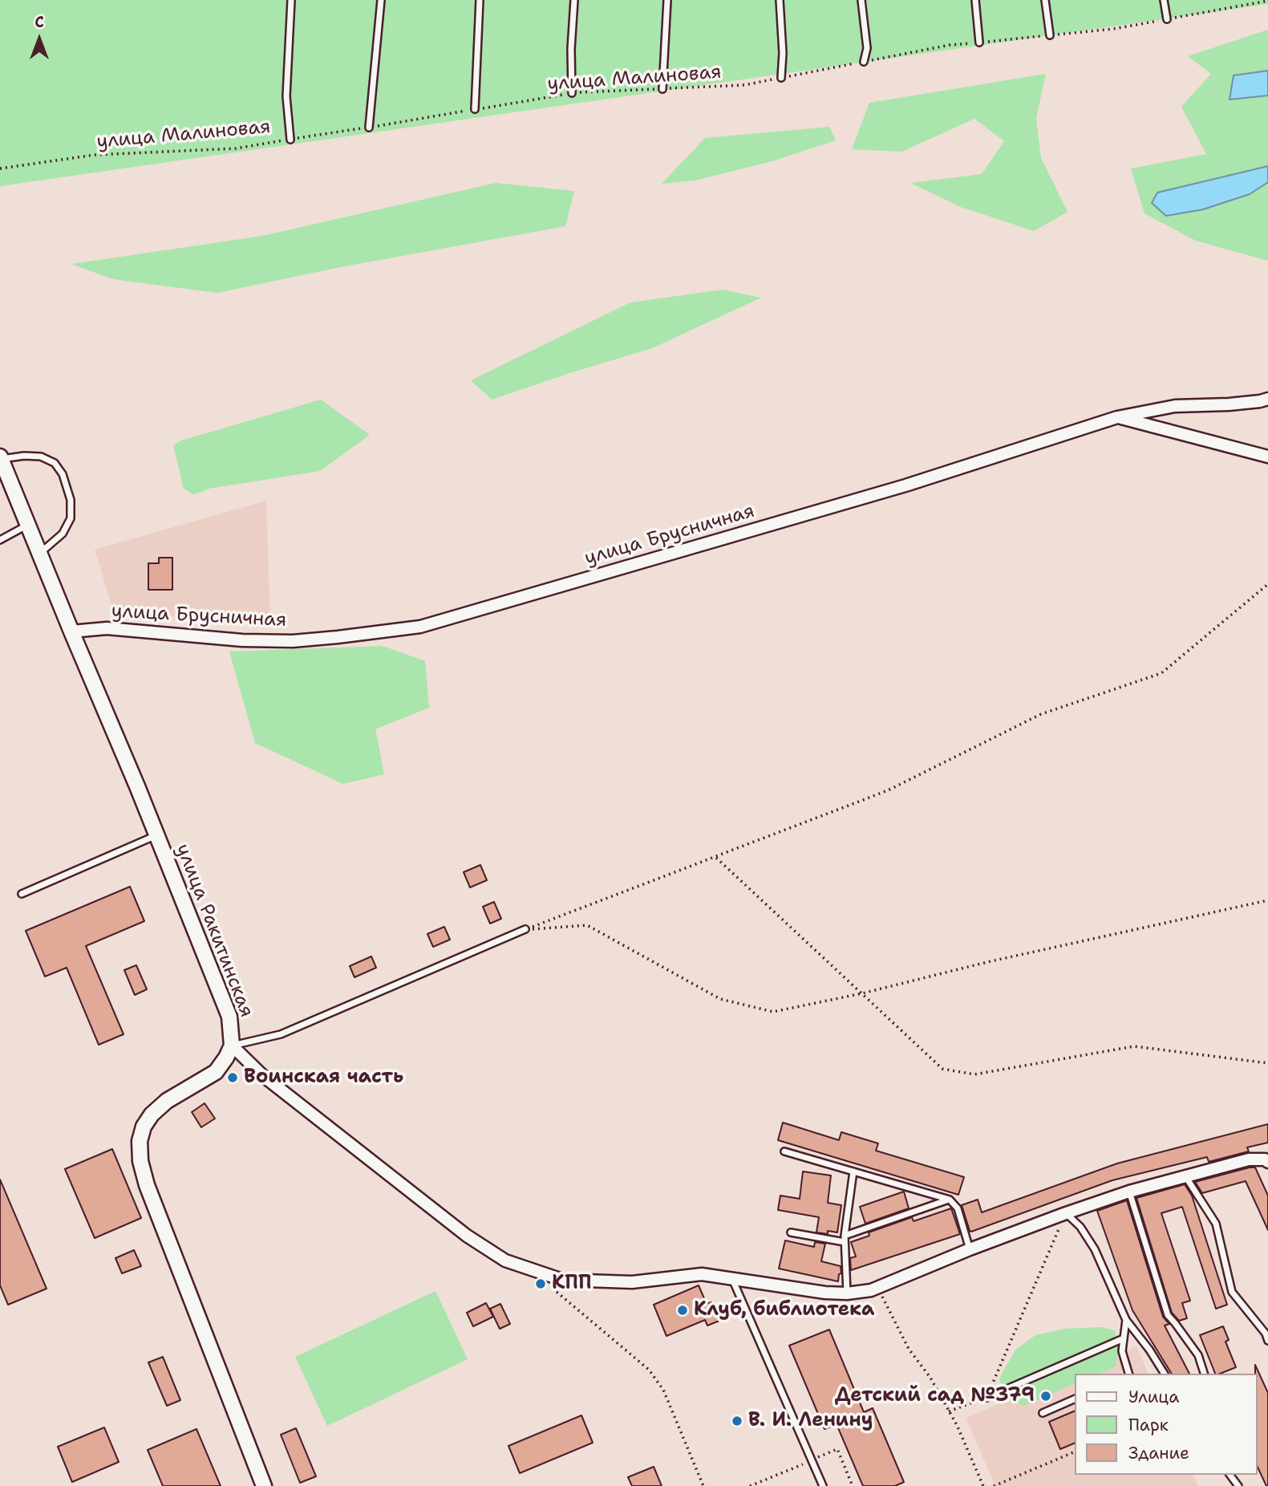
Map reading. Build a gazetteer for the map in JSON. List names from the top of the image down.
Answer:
{
  "streets": {
    "street": ["улица Брусничная", "улица Ракитинская"],
    "path": ["улица Малиновая"]
  },
  "crossings": [
    ["улица Брусничная", "улица Ракитинская"]
  ],
  "places": [
    "Воинская часть",
    "КПП",
    "Клуб, библиотека",
    "Детский сад №379",
    "В. И. Ленину"
  ],
  "legend": ["Улица", "Парк", "Здание"],
  "north": "top"
}
